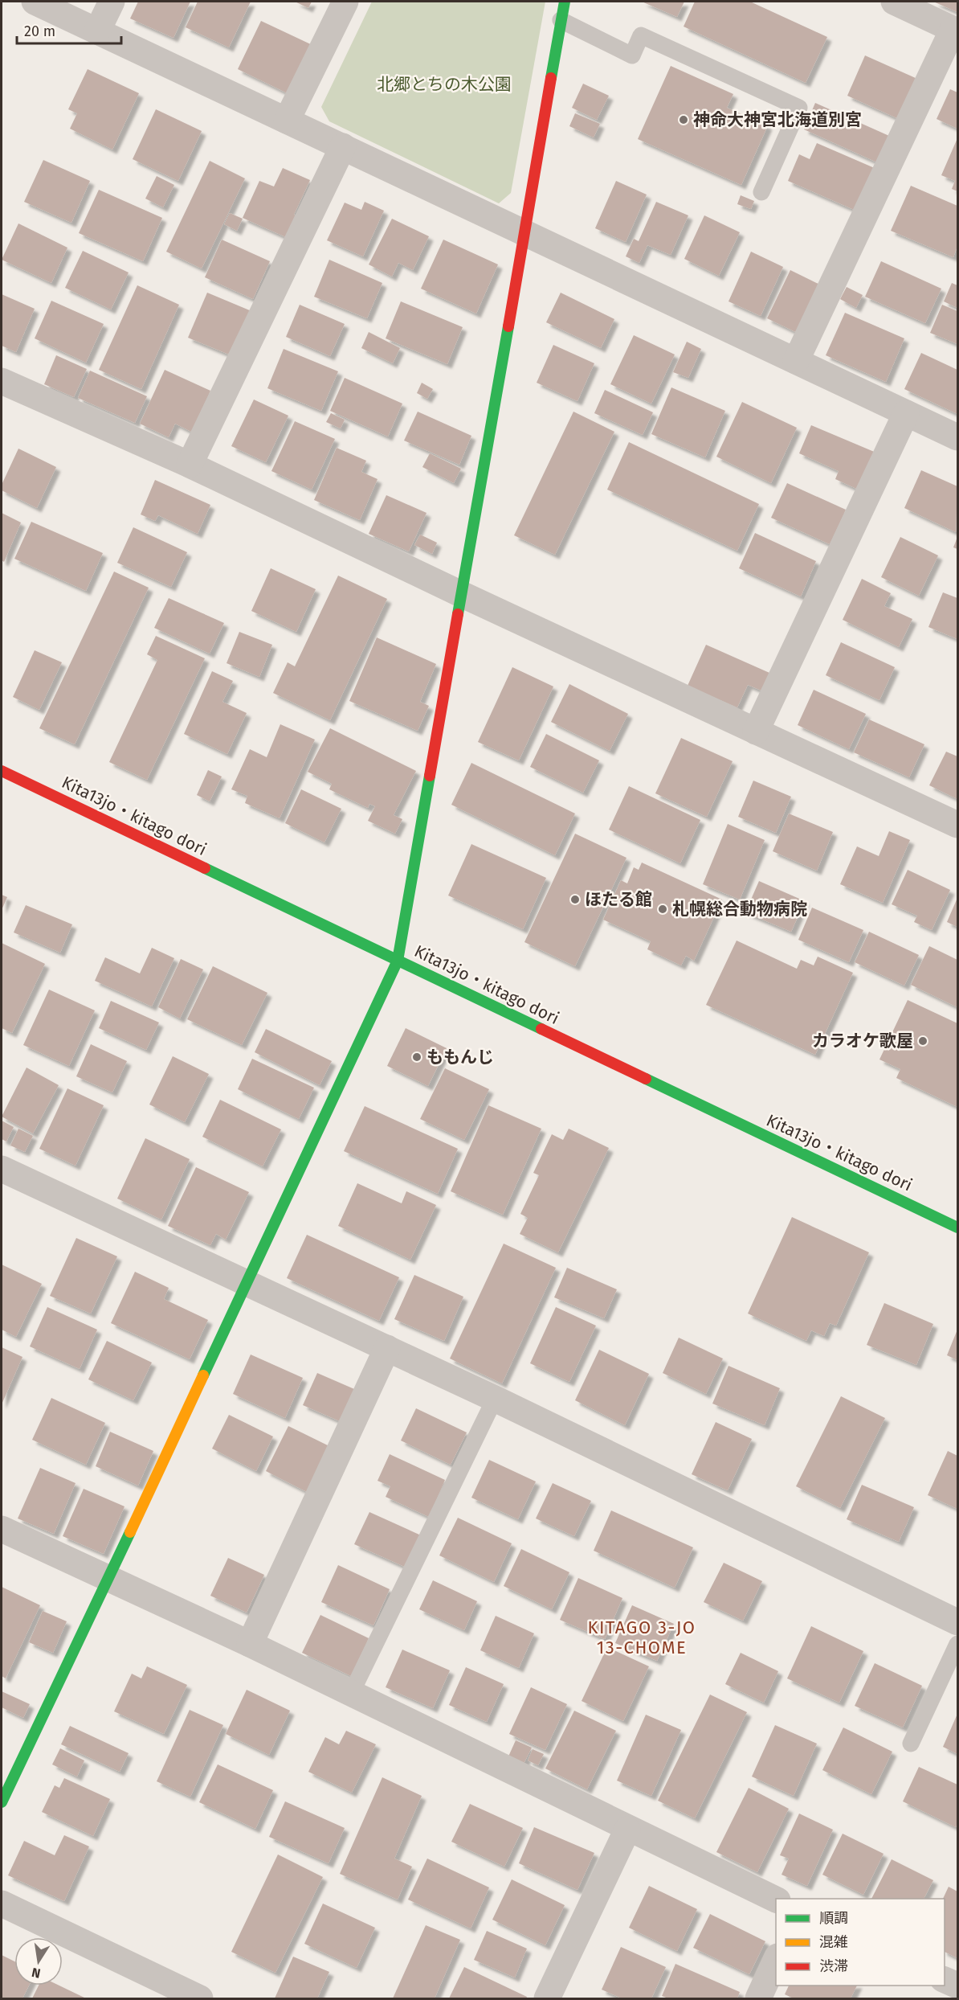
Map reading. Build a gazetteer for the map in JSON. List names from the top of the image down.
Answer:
{
  "streets": {
    "street": ["Kita13jo・kitago dori"]
  },
  "districts": ["KITAGO 3-JO 13-CHOME"],
  "parks": ["北郷とちの木公園"],
  "places": [
    "神命大神宮北海道別宮",
    "ほたる館",
    "札幌総合動物病院",
    "カラオケ歌屋",
    "ももんじ"
  ],
  "legend": ["順調", "混雑", "渋滞"],
  "scale_bar": "20 m",
  "north": "bottom"
}
